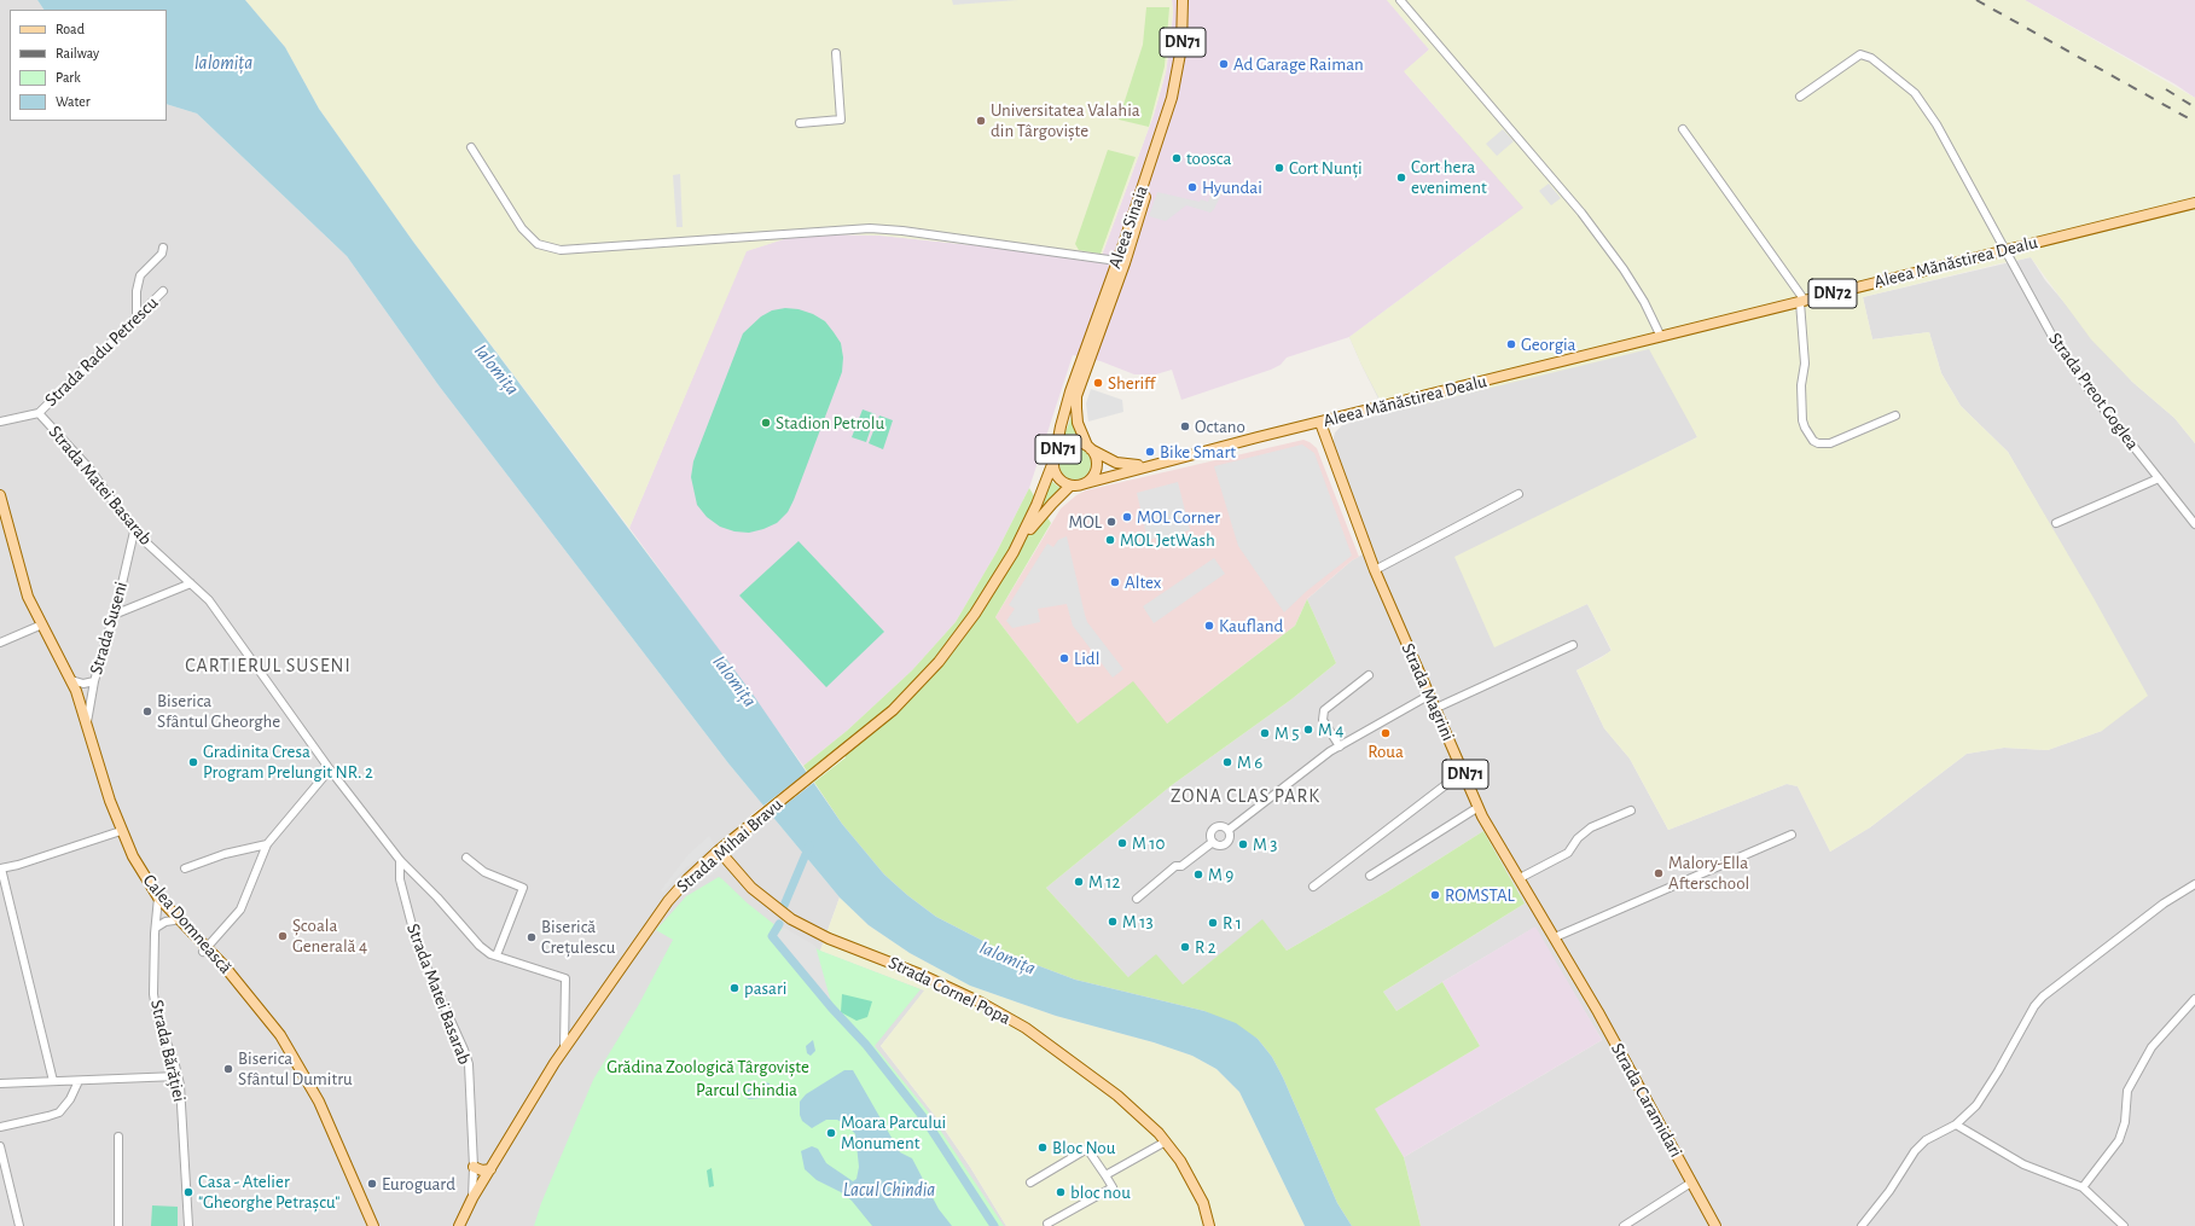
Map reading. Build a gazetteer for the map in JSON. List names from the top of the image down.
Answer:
{
  "streets": {
    "main road": [
      "DN71",
      "Aleea Sinaia",
      "Aleea Mănăstirea Dealu",
      "DN72",
      "Strada Magrini",
      "Strada Mihai Bravu",
      "Calea Domnească",
      "Strada Cornel Popa",
      "Strada Caramidari"
    ],
    "street": [
      "Strada Radu Petrescu",
      "Strada Preot Goglea",
      "Strada Matei Basarab",
      "Strada Suseni",
      "Strada Bărăției"
    ]
  },
  "crossings": [
    ["DN71", "Aleea Sinaia"],
    ["DN71", "Aleea Mănăstirea Dealu"],
    ["DN71", "Strada Mihai Bravu"],
    ["Aleea Sinaia", "Aleea Mănăstirea Dealu"],
    ["Aleea Sinaia", "Strada Mihai Bravu"],
    ["Aleea Mănăstirea Dealu", "Strada Preot Goglea"],
    ["Aleea Mănăstirea Dealu", "Strada Magrini"],
    ["Aleea Mănăstirea Dealu", "Strada Mihai Bravu"],
    ["Strada Radu Petrescu", "Strada Matei Basarab"],
    ["Strada Matei Basarab", "Strada Suseni"],
    ["Strada Matei Basarab", "Strada Mihai Bravu"],
    ["Strada Suseni", "Calea Domnească"],
    ["Strada Magrini", "Strada Caramidari"],
    ["Strada Mihai Bravu", "Strada Cornel Popa"],
    ["Calea Domnească", "Strada Bărăției"]
  ],
  "districts": ["CARTIERUL SUSENI", "ZONA CLAS PARK"],
  "water": ["Ialomița", "Lacul Chindia"],
  "parks": ["Grădina Zoologică Târgoviște", "Parcul Chindia"],
  "places": [
    "Ad Garage Raiman",
    "Universitatea Valahia din Târgoviște",
    "toosca",
    "Cort Nunți",
    "Cort hera eveniment",
    "Hyundai",
    "Georgia",
    "Sheriff",
    "Stadion Petrolu",
    "Octano",
    "Bike Smart",
    "MOL Corner",
    "MOL",
    "MOL JetWash",
    "Altex",
    "Kaufland",
    "Lidl",
    "Biserica Sfântul Gheorghe",
    "M 4",
    "M 5",
    "Roua",
    "Gradinita Cresa Program Prelungit NR. 2",
    "M 6",
    "M 10",
    "M 3",
    "Malory-Ella Afterschool",
    "M 9",
    "M 12",
    "ROMSTAL",
    "M 13",
    "R 1",
    "Școala Generală 4",
    "Biserică Crețulescu",
    "R 2",
    "pasari",
    "Biserica Sfântul Dumitru",
    "Moara Parcului Monument",
    "Bloc Nou",
    "Euroguard",
    "Casa - Atelier \"Gheorghe Petrașcu\"",
    "bloc nou"
  ],
  "legend": [
    "Road",
    "Railway",
    "Park",
    "Water"
  ]
}
